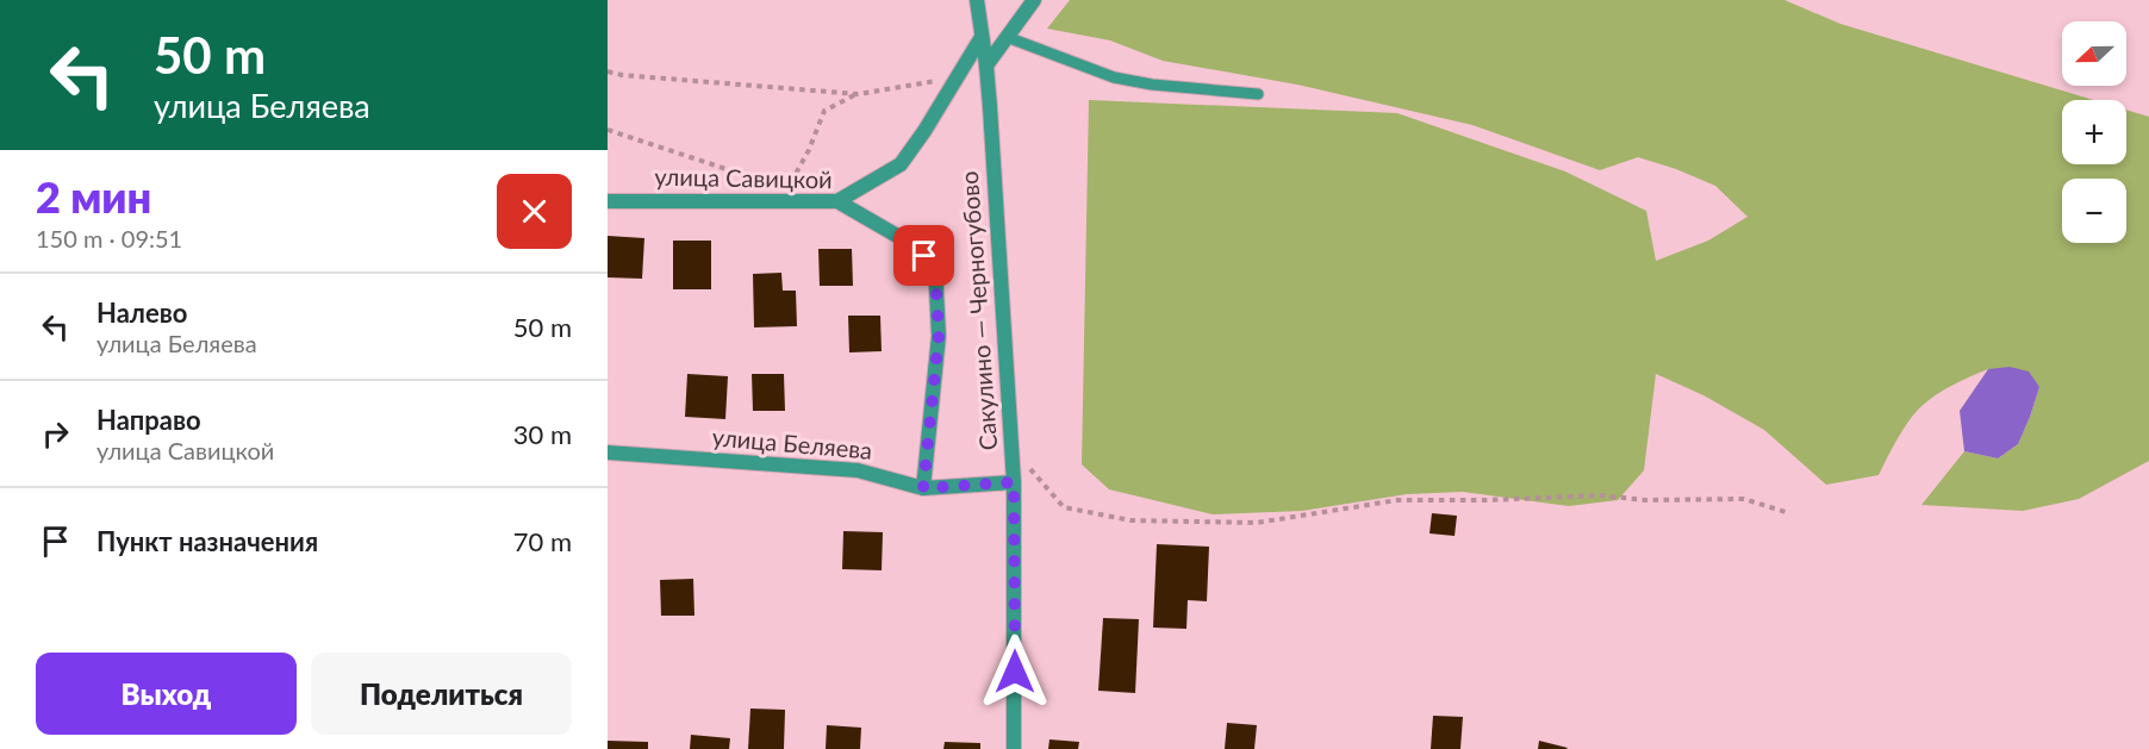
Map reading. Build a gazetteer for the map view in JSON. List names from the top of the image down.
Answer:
{
  "streets": {
    "street": ["улица Савицкой", "Сакулино — Черногубово", "улица Беляева"]
  },
  "crossings": [
    ["улица Савицкой", "улица Беляева"],
    ["Сакулино — Черногубово", "улица Беляева"]
  ],
  "north": "left",
  "page": {
    "turn": ["50 m", "улица Беляева"],
    "map_buttons": ["+", "−"],
    "heading": ["2 мин", "150 m · 09:51"],
    "list": [
      {
        "name": "Налево",
        "note": "улица Беляева",
        "value": "50 m"
      },
      {
        "name": "Направо",
        "note": "улица Савицкой",
        "value": "30 m"
      },
      {
        "name": "Пункт назначения",
        "value": "70 m"
      }
    ],
    "buttons": ["Выход", "Поделиться"]
  }
}
